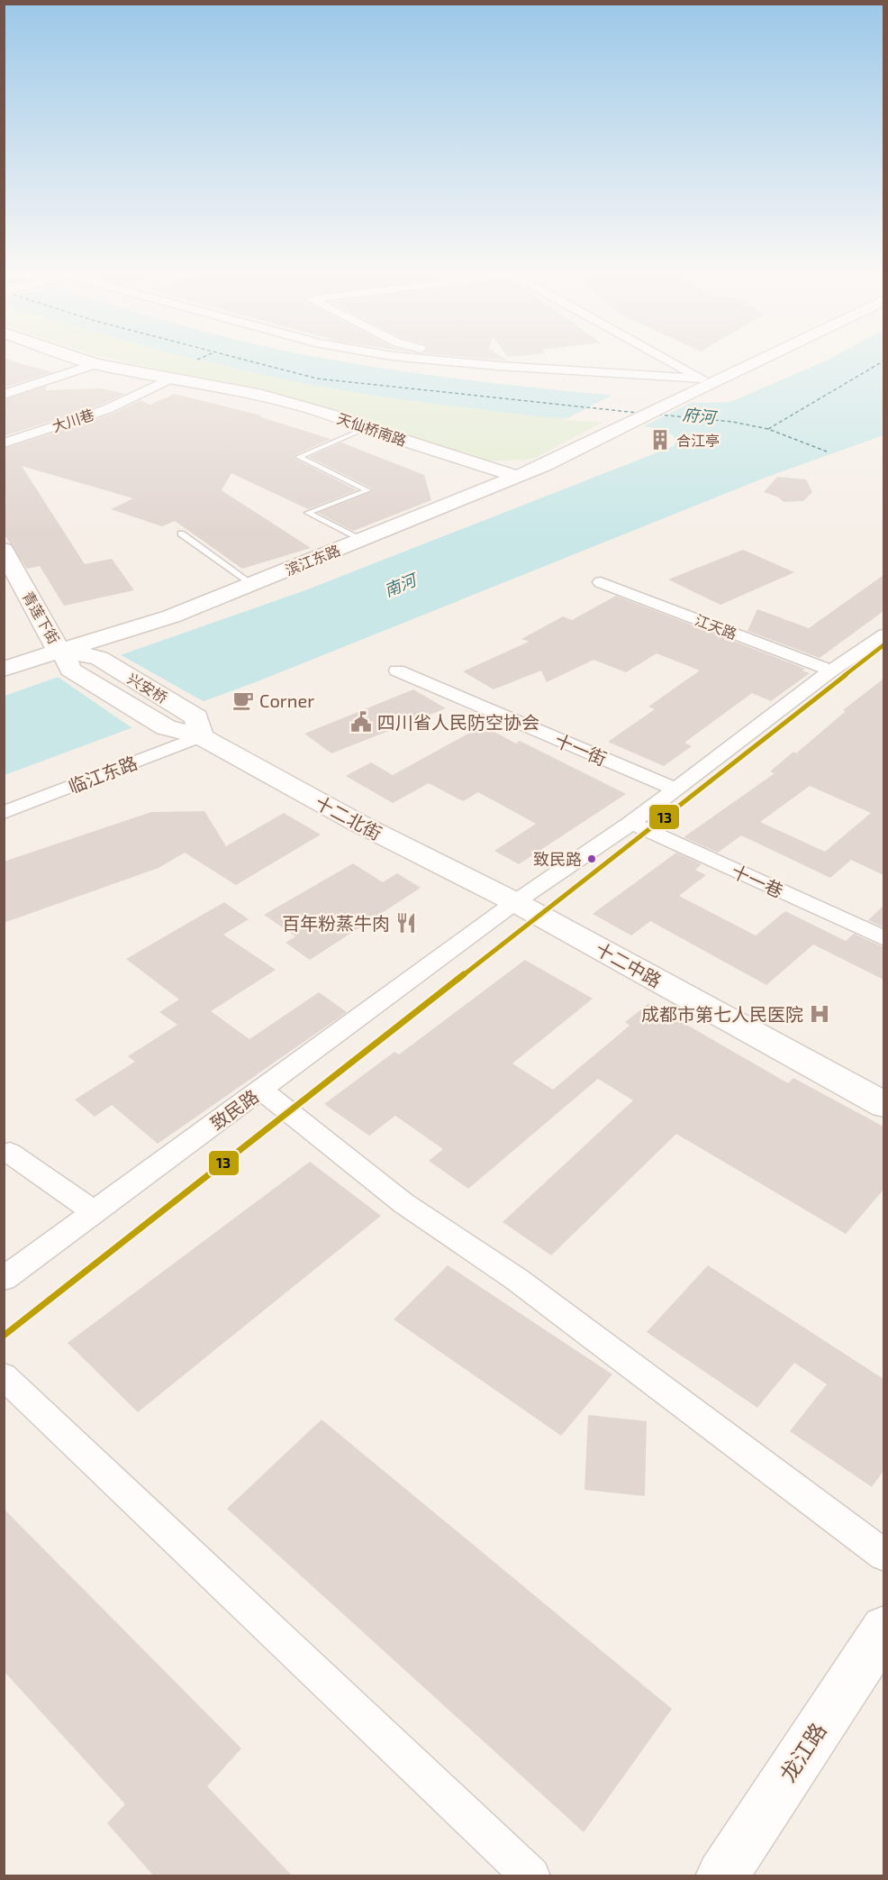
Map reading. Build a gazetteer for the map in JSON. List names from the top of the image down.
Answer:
{
  "streets": {
    "main road": [
      "天仙桥南路",
      "滨江东路",
      "青莲下街",
      "兴安桥",
      "十二北街",
      "十二中路",
      "龙江路"
    ],
    "street": [
      "大川巷",
      "江天路",
      "十一街",
      "临江东路",
      "十一巷",
      "致民路"
    ]
  },
  "crossings": [
    ["大川巷", "天仙桥南路"],
    ["天仙桥南路", "滨江东路"],
    ["滨江东路", "青莲下街"],
    ["青莲下街", "兴安桥"],
    ["江天路", "致民路"],
    ["兴安桥", "临江东路"],
    ["兴安桥", "十二北街"],
    ["十一街", "致民路"],
    ["临江东路", "十二北街"],
    ["十二北街", "十二中路"],
    ["十二北街", "致民路"],
    ["十一巷", "致民路"],
    ["十二中路", "致民路"]
  ],
  "water": ["府河", "南河"],
  "places": {
    "building": ["合江亭"],
    "cafe": ["Corner"],
    "public building": ["四川省人民防空协会"],
    "other": ["致民路"],
    "restaurant": ["百年粉蒸牛肉"],
    "hospital": ["成都市第七人民医院"]
  },
  "lines": ["transit line 13"]
}
